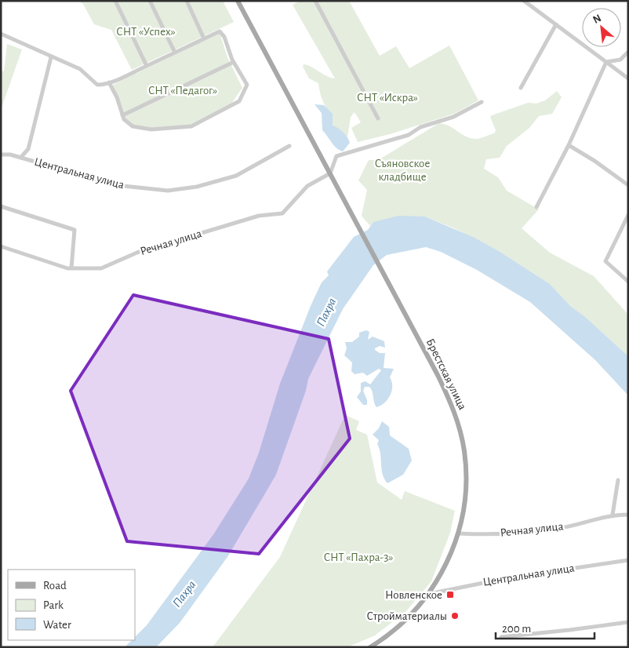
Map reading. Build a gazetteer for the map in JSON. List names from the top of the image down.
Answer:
{
  "streets": {
    "main road": ["Брестская улица"],
    "street": ["Центральная улица", "Речная улица"]
  },
  "crossings": [
    ["Центральная улица", "Брестская улица"],
    ["Речная улица", "Брестская улица"]
  ],
  "water": ["Пахра"],
  "parks": [
    "СНТ «Успех»",
    "СНТ «Педагог»",
    "СНТ «Искра»",
    "Съяновское кладбище",
    "СНТ «Пахра-3»"
  ],
  "places": {
    "transit": ["Новленское"],
    "other": ["Стройматериалы"]
  },
  "legend": ["Road", "Park", "Water"],
  "scale_bar": "200 m",
  "north": "top left"
}
